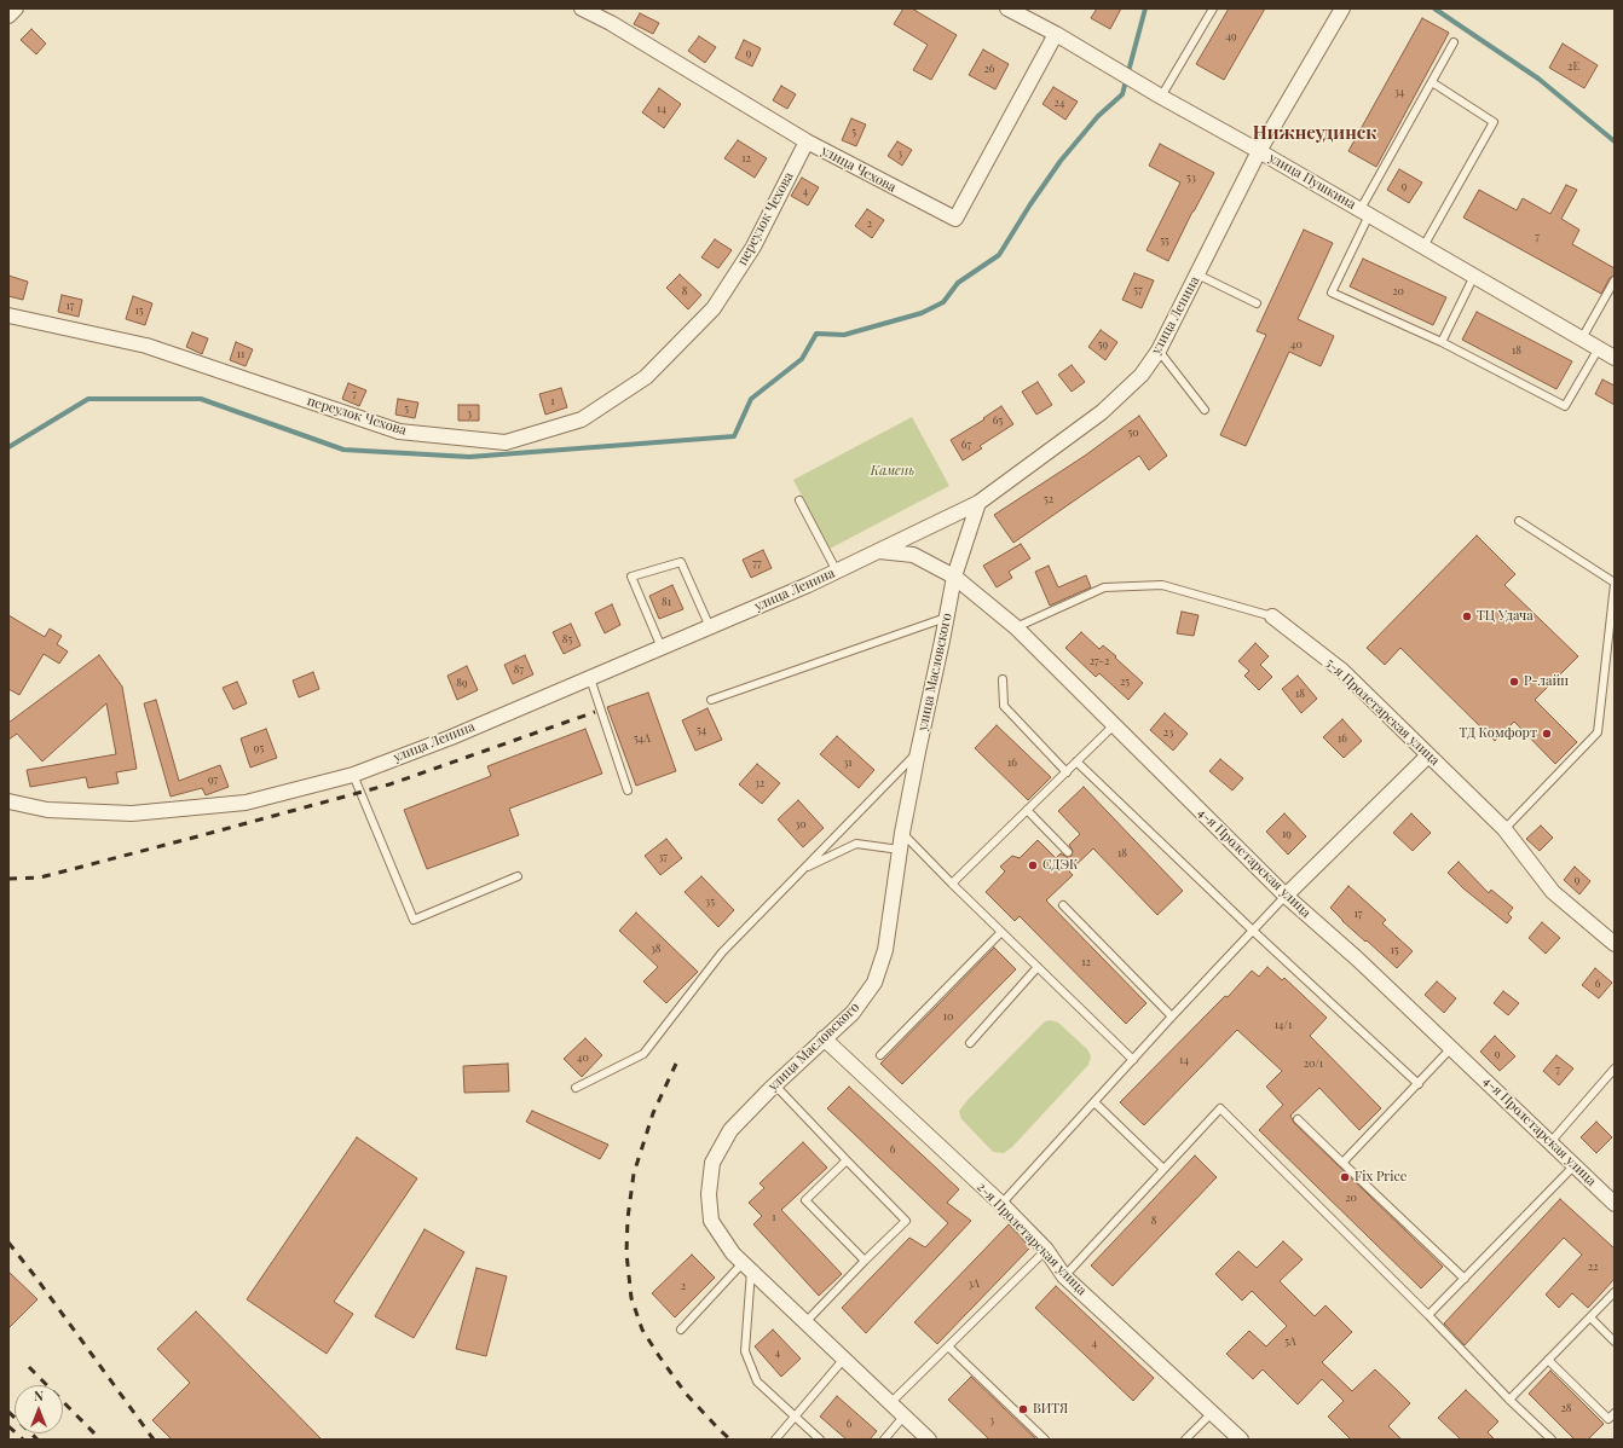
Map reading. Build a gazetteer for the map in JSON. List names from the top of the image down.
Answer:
{
  "streets": {
    "street": [
      "улица Чехова",
      "улица Пушкина",
      "переулок Чехова",
      "улица Ленина",
      "улица Масловского",
      "5-я Пролетарская улица",
      "4-я Пролетарская улица",
      "2-я Пролетарская улица"
    ]
  },
  "crossings": [
    ["улица Чехова", "улица Пушкина"],
    ["улица Чехова", "переулок Чехова"],
    ["улица Пушкина", "улица Ленина"],
    ["улица Ленина", "улица Масловского"],
    ["улица Ленина", "4-я Пролетарская улица"],
    ["улица Масловского", "4-я Пролетарская улица"],
    ["улица Масловского", "2-я Пролетарская улица"],
    ["5-я Пролетарская улица", "4-я Пролетарская улица"]
  ],
  "districts": ["Нижнеудинск"],
  "parks": ["Камень"],
  "places": [
    "ТЦ Удача",
    "Р-лайн",
    "ТД Комфорт",
    "СДЭК",
    "Fix Price",
    "ВИТЯ"
  ],
  "house_numbers": [
    "49",
    "9",
    "2Е",
    "26",
    "34",
    "24",
    "14",
    "5",
    "3",
    "12",
    "53",
    "9",
    "4",
    "2",
    "7",
    "55",
    "57",
    "8",
    "20",
    "17",
    "15",
    "59",
    "40",
    "18",
    "11",
    "7",
    "1",
    "5",
    "3",
    "65",
    "50",
    "67",
    "52",
    "77",
    "81",
    "85",
    "27-2",
    "87",
    "25",
    "89",
    "18",
    "54",
    "23",
    "54А",
    "16",
    "95",
    "31",
    "16",
    "97",
    "32",
    "30",
    "19",
    "18",
    "37",
    "9",
    "35",
    "17",
    "38",
    "15",
    "12",
    "6",
    "10",
    "14/1",
    "9",
    "40",
    "14",
    "20/1",
    "7",
    "6",
    "20",
    "1",
    "8",
    "22",
    "3А",
    "2",
    "5А",
    "4",
    "4",
    "28",
    "3",
    "6"
  ],
  "north": "top"
}
